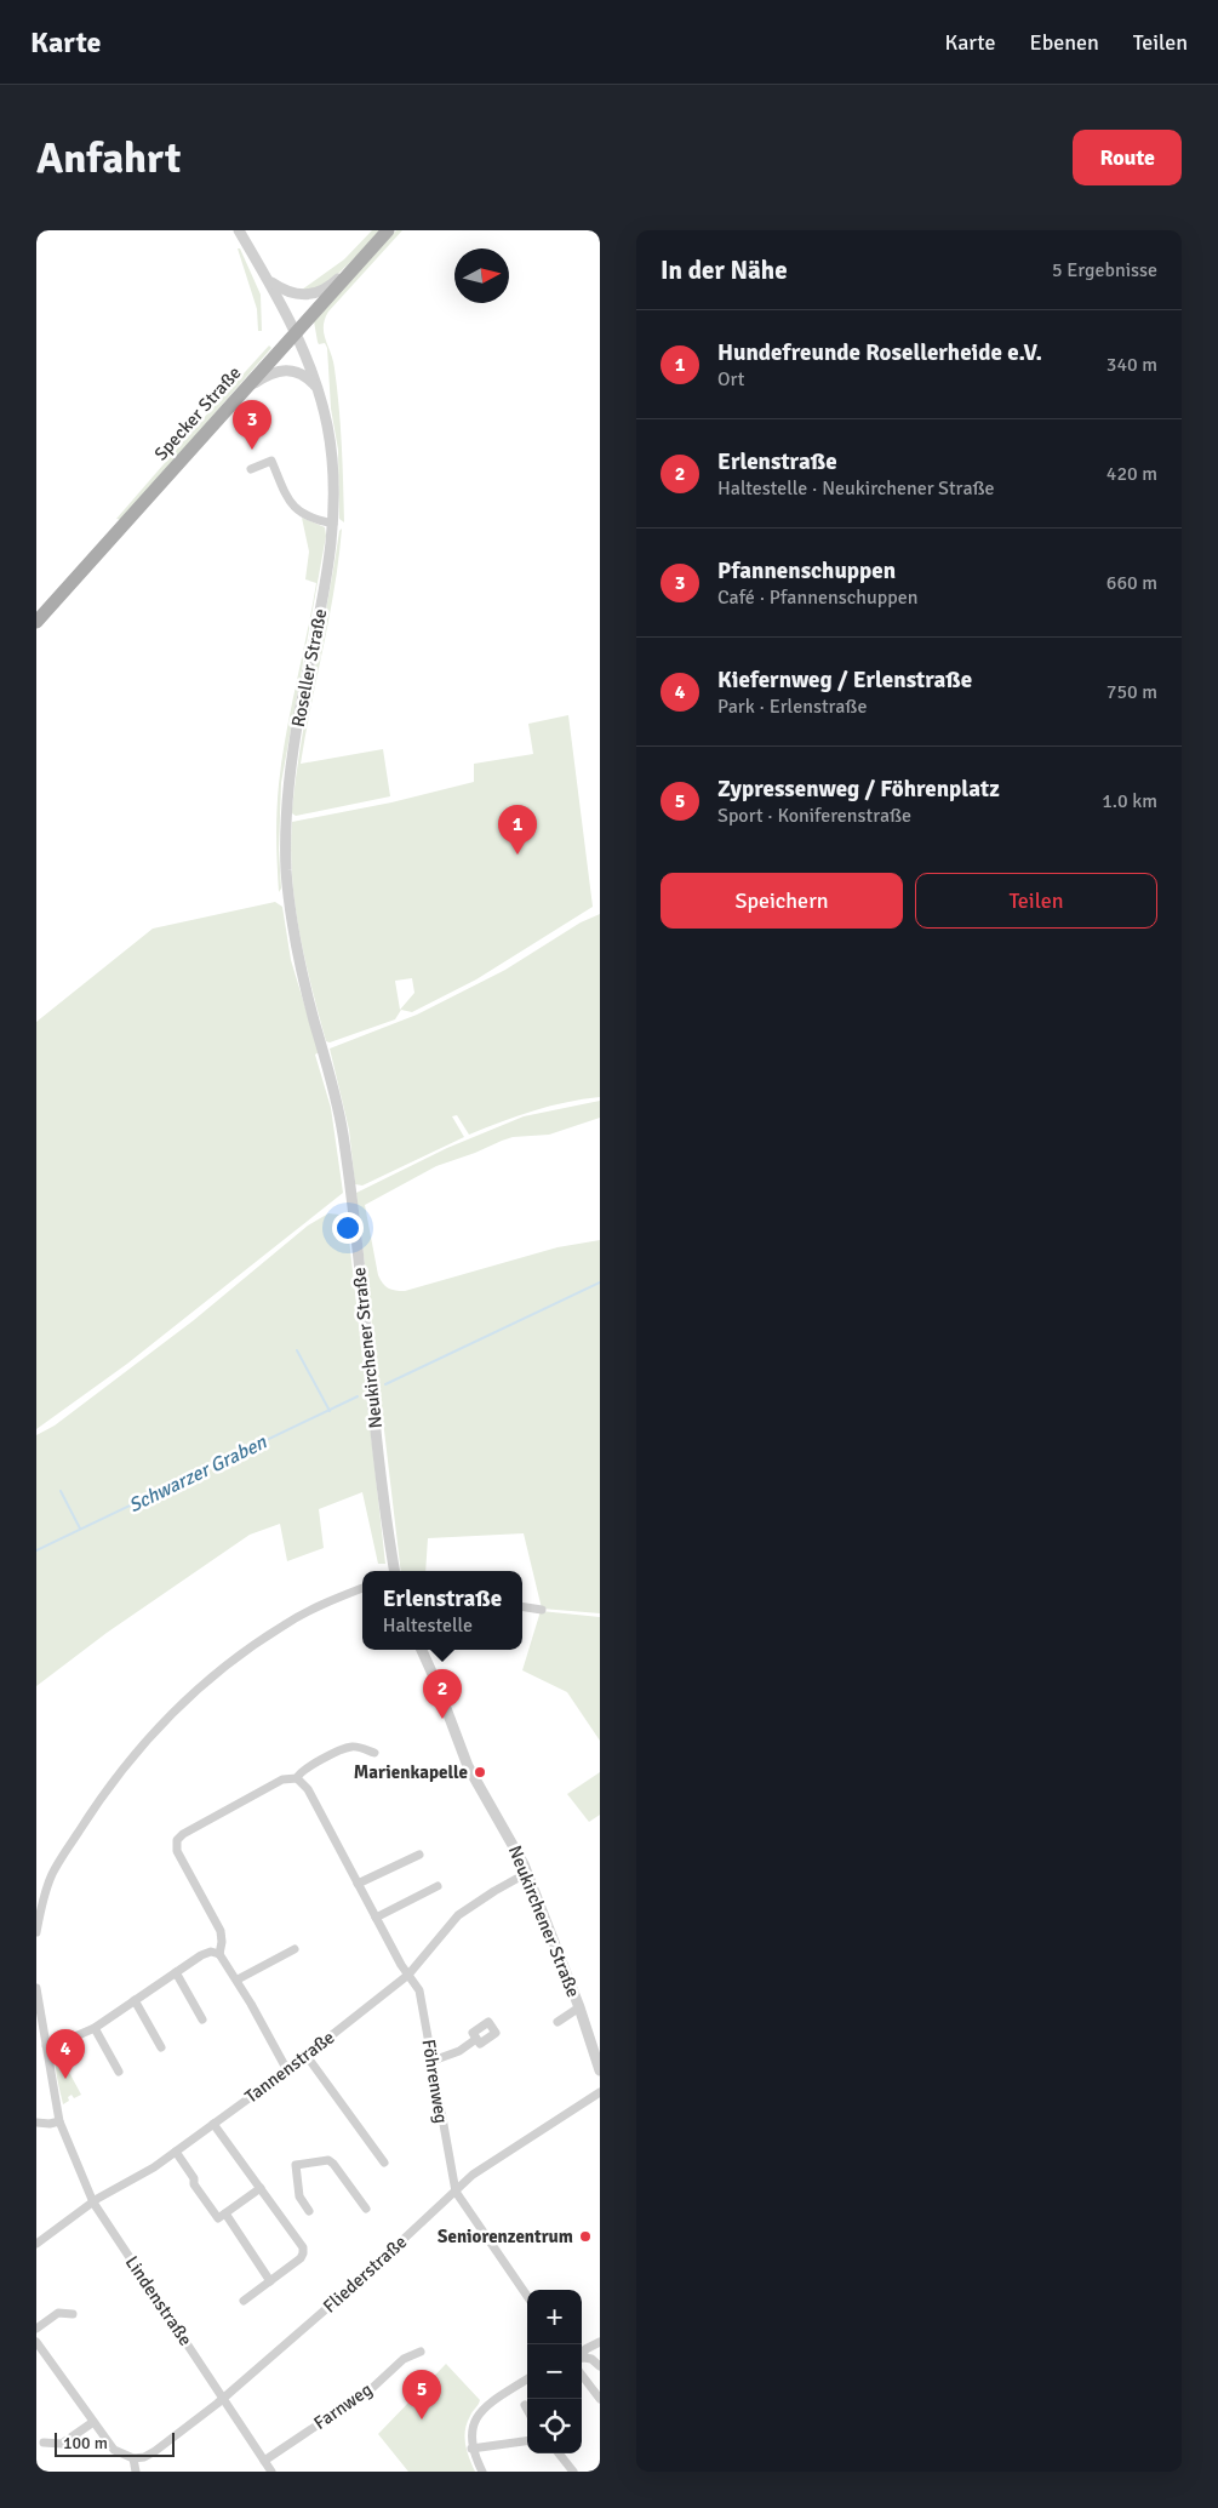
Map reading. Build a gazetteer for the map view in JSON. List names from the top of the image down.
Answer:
{
  "streets": {
    "main road": ["Specker Straße"],
    "street": [
      "Roseller Straße",
      "Neukirchener Straße",
      "Tannenstraße",
      "Föhrenweg",
      "Fliederstraße",
      "Lindenstraße",
      "Farnweg"
    ]
  },
  "crossings": [
    ["Specker Straße", "Roseller Straße"],
    ["Roseller Straße", "Neukirchener Straße"],
    ["Neukirchener Straße", "Tannenstraße"],
    ["Tannenstraße", "Föhrenweg"],
    ["Tannenstraße", "Lindenstraße"],
    ["Föhrenweg", "Fliederstraße"],
    ["Fliederstraße", "Lindenstraße"],
    ["Lindenstraße", "Farnweg"]
  ],
  "water": ["Schwarzer Graben"],
  "places": ["Marienkapelle", "Seniorenzentrum"],
  "scale_bar": "100 m",
  "north": "right",
  "page": {
    "header": "Karte",
    "nav": ["Karte", "Ebenen", "Teilen"],
    "buttons": [
      "Route",
      ["Speichern", "Teilen"]
    ],
    "title": "Anfahrt",
    "heading": ["In der Nähe", "5 Ergebnisse"],
    "list": [
      {
        "mark": "1",
        "name": "Hundefreunde Rosellerheide e.V.",
        "note": "Ort",
        "value": "340 m"
      },
      {
        "mark": "2",
        "name": "Erlenstraße",
        "note": "Haltestelle · Neukirchener Straße",
        "value": "420 m"
      },
      {
        "mark": "3",
        "name": "Pfannenschuppen",
        "note": "Café · Pfannenschuppen",
        "value": "660 m"
      },
      {
        "mark": "4",
        "name": "Kiefernweg / Erlenstraße",
        "note": "Park · Erlenstraße",
        "value": "750 m"
      },
      {
        "mark": "5",
        "name": "Zypressenweg / Föhrenplatz",
        "note": "Sport · Koniferenstraße",
        "value": "1.0 km"
      }
    ],
    "pins": [
      "3",
      "1",
      "2",
      "4",
      "5"
    ],
    "popup": ["Erlenstraße", "Haltestelle"],
    "map_buttons": ["+", "−"],
    "scale": "100 m"
  }
}
